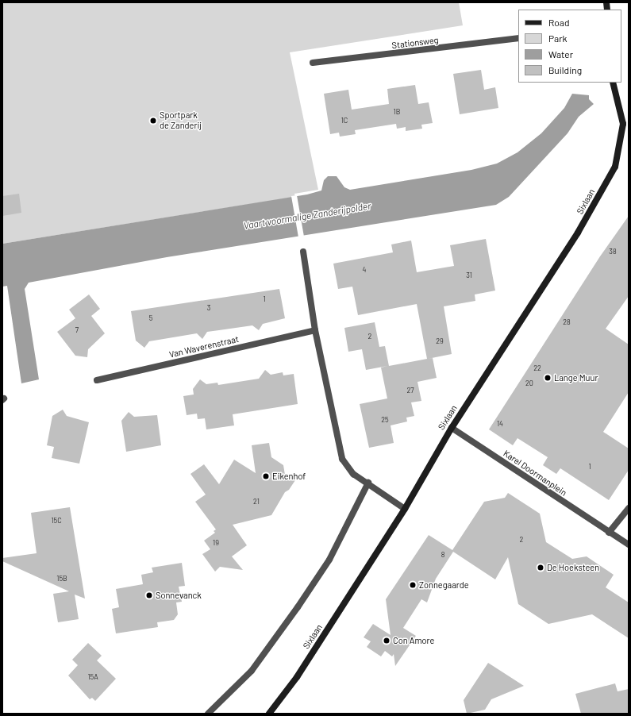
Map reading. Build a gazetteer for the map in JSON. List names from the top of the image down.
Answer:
{
  "streets": {
    "street": [
      "Stationsweg",
      "Sixlaan",
      "Van Waverenstraat",
      "Karel Doormanplein"
    ]
  },
  "crossings": [
    ["Sixlaan", "Karel Doormanplein"]
  ],
  "water": ["Vaart voormalige Zanderijpolder"],
  "places": [
    "Sportpark de Zanderij",
    "Lange Muur",
    "Eikenhof",
    "De Hoeksteen",
    "Zonnegaarde",
    "Sonnevanck",
    "Con Amore"
  ],
  "house_numbers": [
    "1B",
    "1C",
    "38",
    "4",
    "31",
    "1",
    "3",
    "5",
    "28",
    "7",
    "2",
    "29",
    "22",
    "20",
    "27",
    "25",
    "14",
    "1",
    "21",
    "15C",
    "2",
    "19",
    "8",
    "15B",
    "15A"
  ],
  "legend": [
    "Road",
    "Park",
    "Water",
    "Building"
  ]
}
